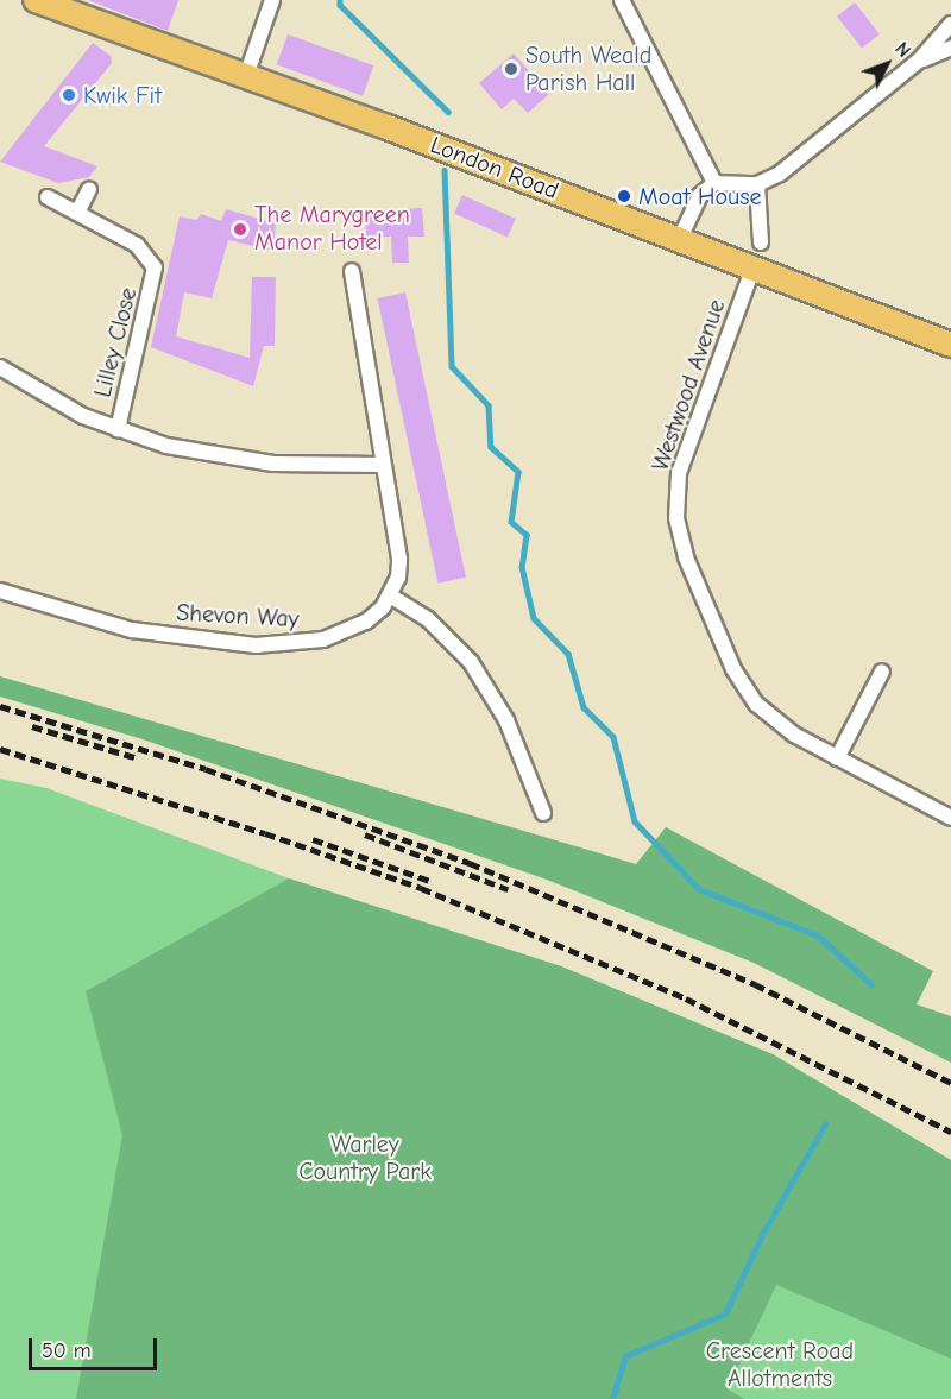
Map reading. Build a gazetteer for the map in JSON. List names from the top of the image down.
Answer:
{
  "streets": {
    "main road": ["London Road"],
    "street": ["Lilley Close", "Westwood Avenue", "Shevon Way"]
  },
  "crossings": [
    ["London Road", "Westwood Avenue"]
  ],
  "parks": ["Warley Country Park", "Crescent Road Allotments"],
  "places": [
    "South Weald Parish Hall",
    "Kwik Fit",
    "Moat House",
    "The Marygreen Manor Hotel"
  ],
  "scale_bar": "50 m",
  "north": "top right"
}
